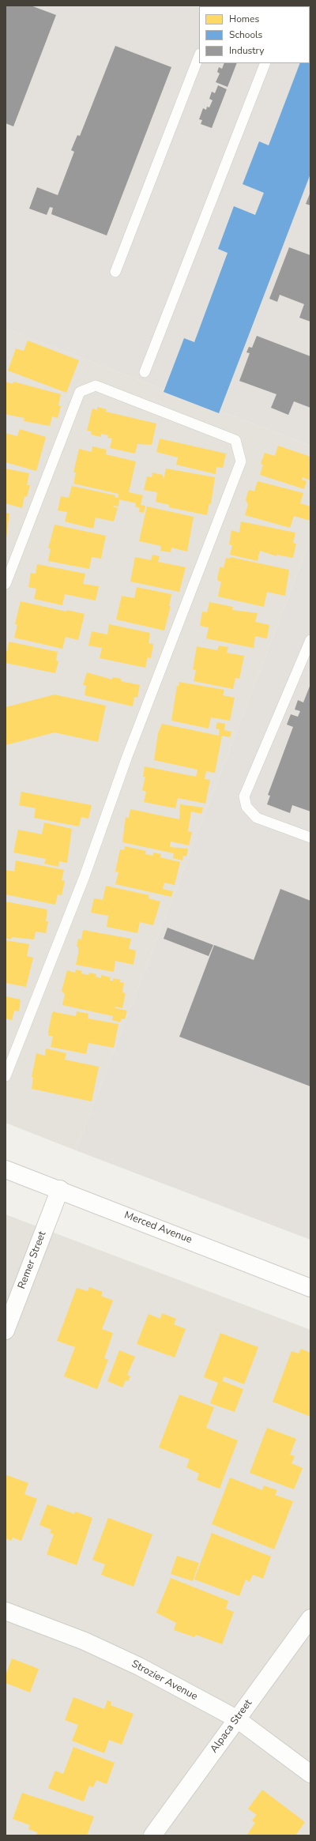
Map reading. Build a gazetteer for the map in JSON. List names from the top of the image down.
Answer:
{
  "streets": {
    "street": [
      "Merced Avenue",
      "Remer Street",
      "Strozier Avenue",
      "Alpaca Street"
    ]
  },
  "crossings": [
    ["Merced Avenue", "Remer Street"],
    ["Strozier Avenue", "Alpaca Street"]
  ],
  "legend": ["Homes", "Schools", "Industry"]
}
